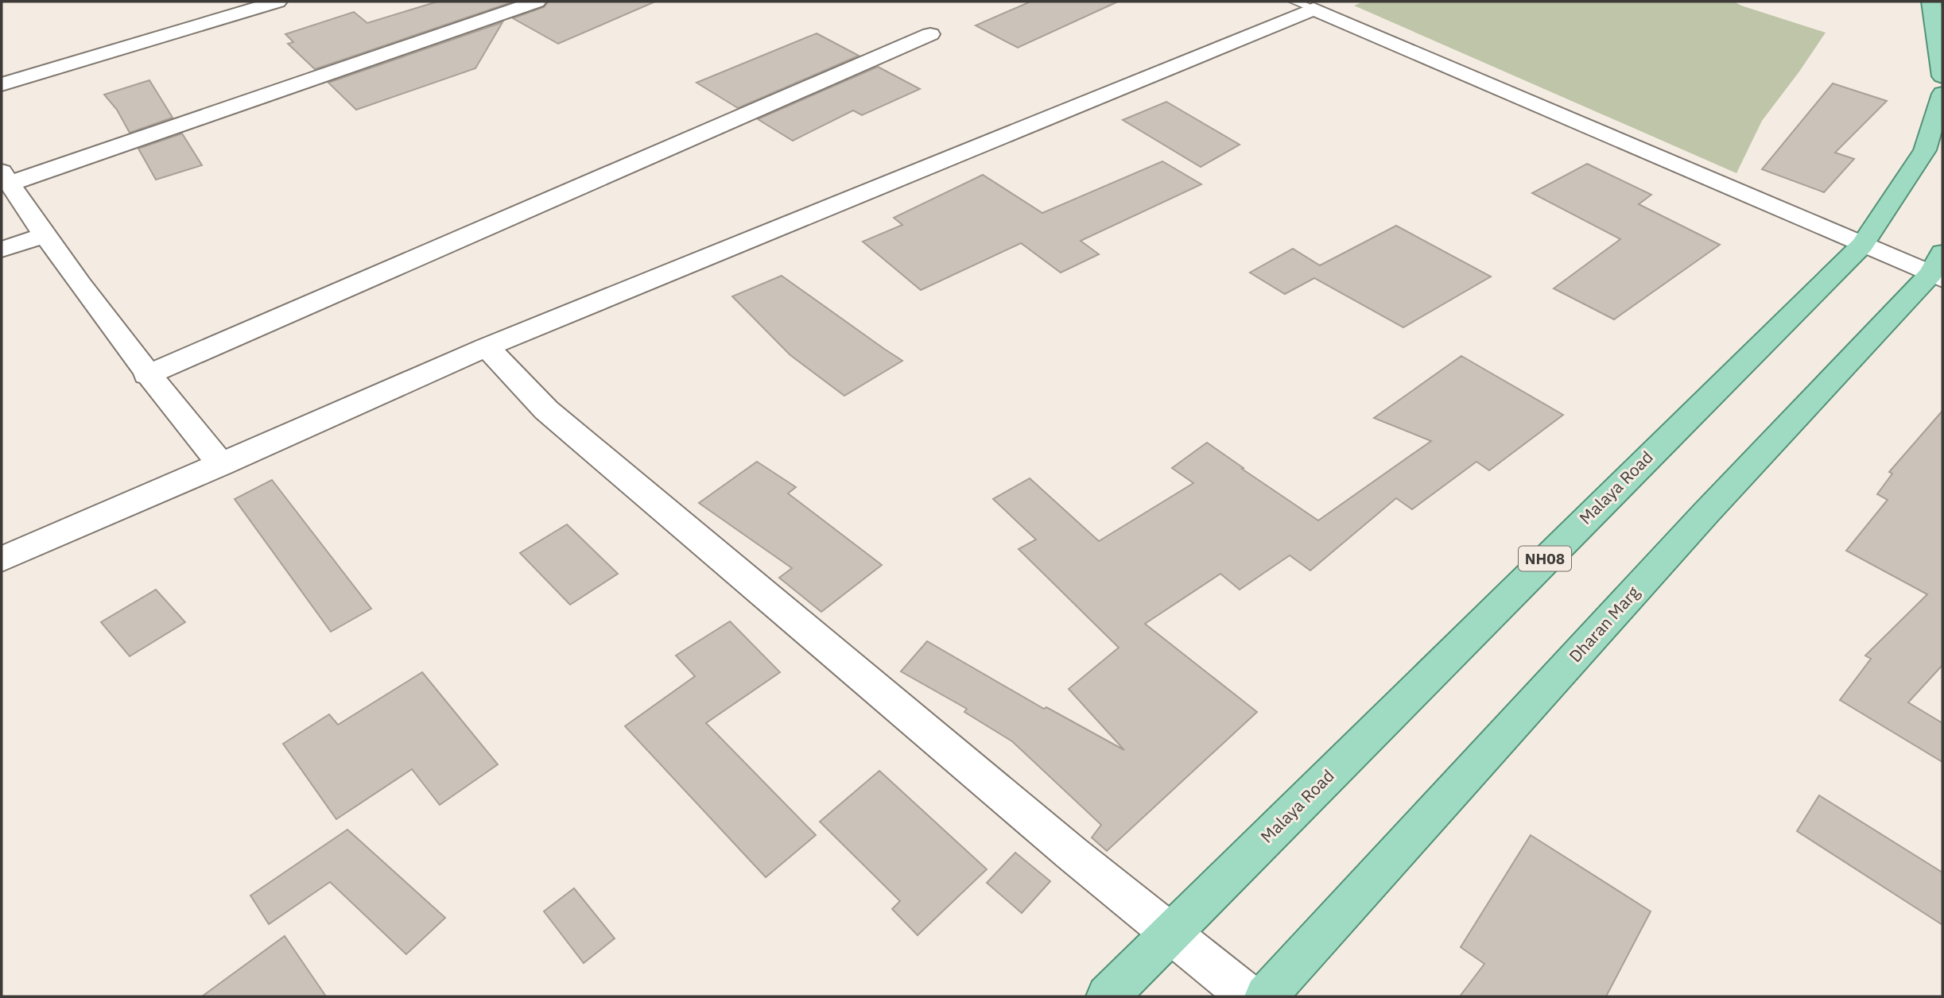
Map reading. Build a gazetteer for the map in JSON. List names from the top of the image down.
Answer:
{
  "streets": {
    "main road": ["Malaya Road", "NH08", "Dharan Marg"]
  }
}
